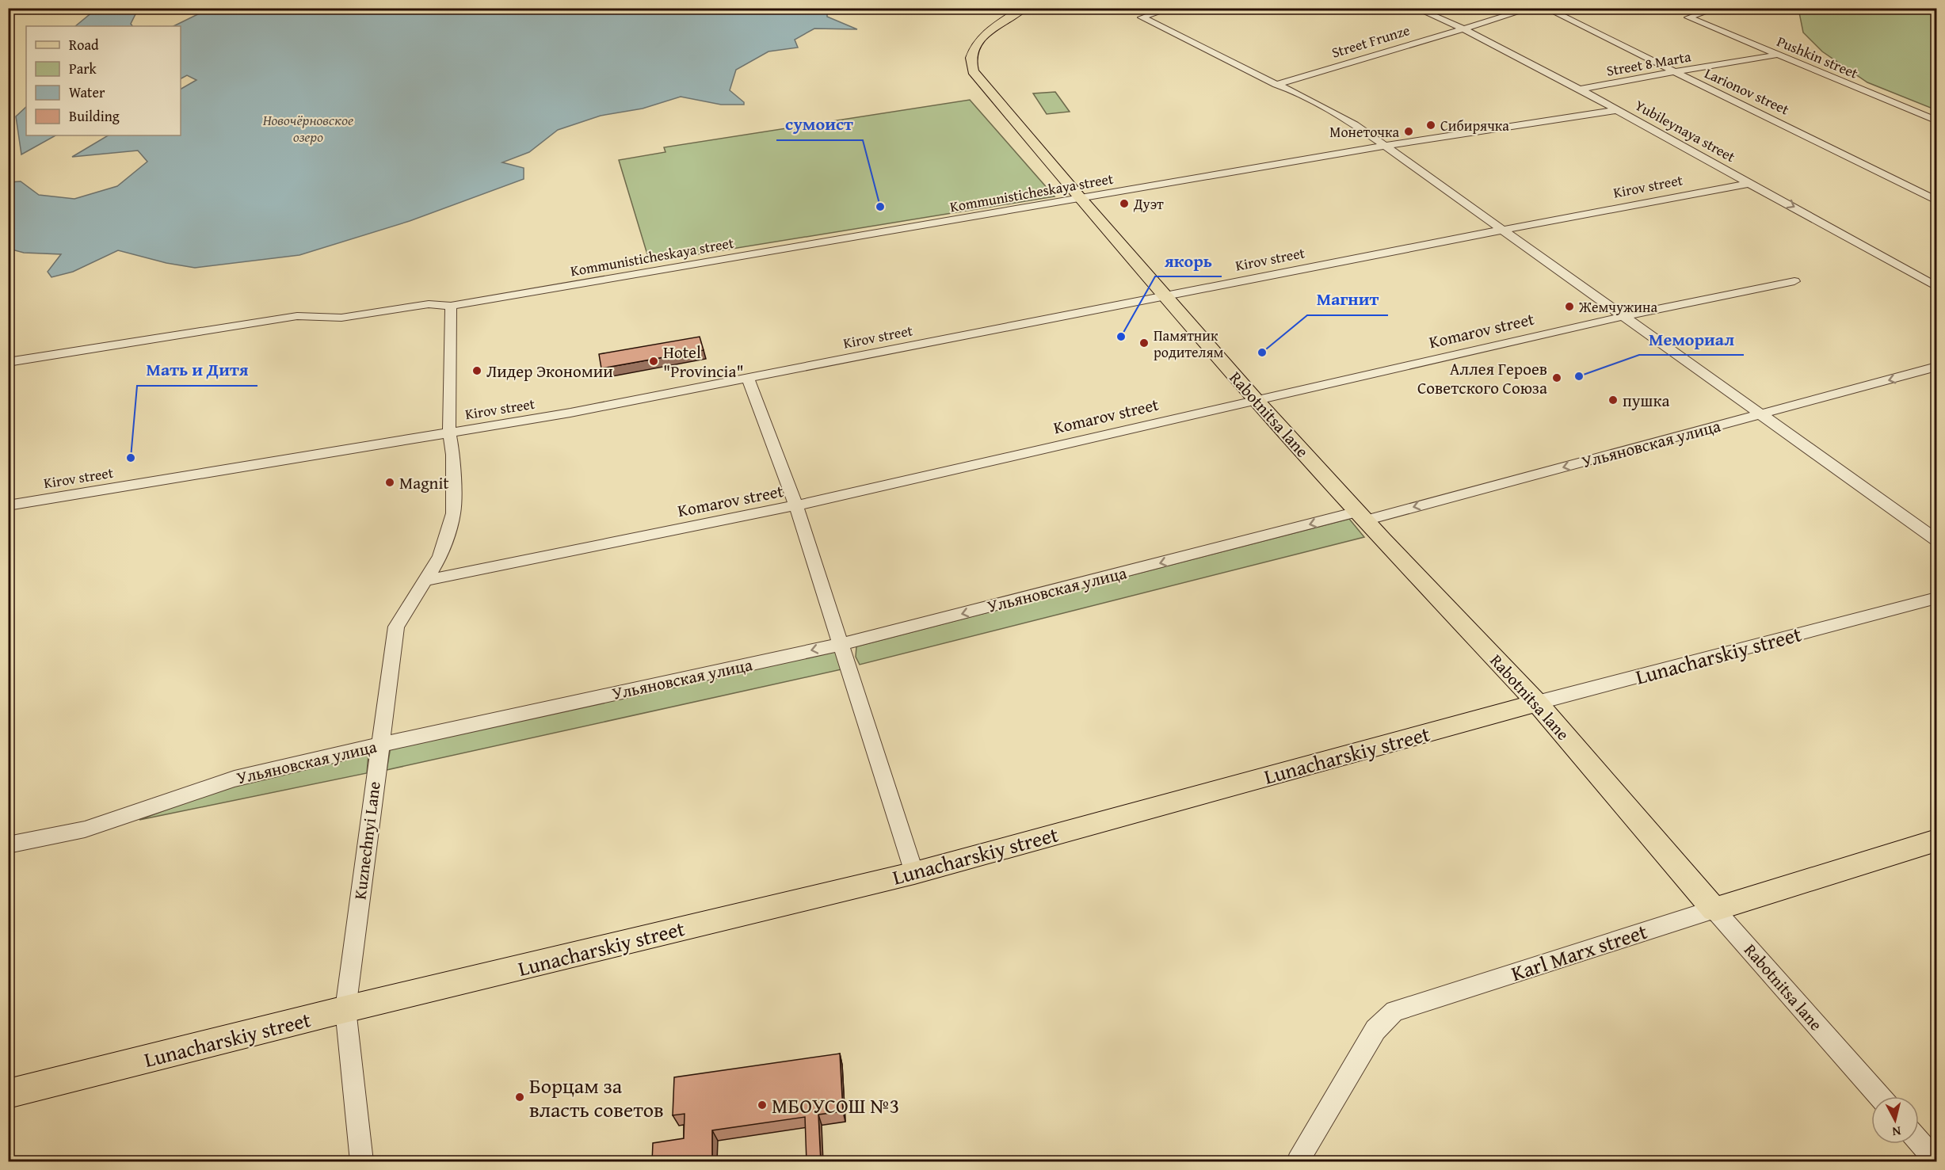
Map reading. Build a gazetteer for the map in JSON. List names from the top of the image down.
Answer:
{
  "streets": {
    "main road": ["Rabotnitsa lane", "Lunacharskiy street", "Karl Marx street"],
    "street": [
      "Street Frunze",
      "Pushkin street",
      "Street 8 Marta",
      "Larionov street",
      "Yubileynaya street",
      "Kirov street",
      "Kommunisticheskaya street",
      "Komarov street",
      "Ульяновская улица",
      "Kuznechnyi Lane"
    ]
  },
  "crossings": [
    ["Street Frunze", "Yubileynaya street"],
    ["Pushkin street", "Street 8 Marta"],
    ["Street 8 Marta", "Larionov street"],
    ["Street 8 Marta", "Yubileynaya street"],
    ["Yubileynaya street", "Kirov street"],
    ["Yubileynaya street", "Kommunisticheskaya street"],
    ["Kirov street", "Rabotnitsa lane"],
    ["Kirov street", "Kuznechnyi Lane"],
    ["Kommunisticheskaya street", "Rabotnitsa lane"],
    ["Kommunisticheskaya street", "Kuznechnyi Lane"],
    ["Komarov street", "Rabotnitsa lane"],
    ["Komarov street", "Kuznechnyi Lane"],
    ["Rabotnitsa lane", "Ульяновская улица"],
    ["Rabotnitsa lane", "Lunacharskiy street"],
    ["Rabotnitsa lane", "Karl Marx street"],
    ["Ульяновская улица", "Kuznechnyi Lane"],
    ["Lunacharskiy street", "Kuznechnyi Lane"]
  ],
  "one_way": ["Yubileynaya street", "Ульяновская улица"],
  "water": ["Новочёрновское озеро"],
  "places": [
    "Сибирячка",
    "Монеточка",
    "Дуэт",
    "сумоист",
    "Жемчужина",
    "якорь",
    "Памятник родителям",
    "Магнит",
    "Hotel \"Provincia\"",
    "Лидер Экономии",
    "Мемориал",
    "Аллея Героев Советского Союза",
    "пушка",
    "Мать и Дитя",
    "Magnit",
    "Борцам за власть советов",
    "МБОУСОШ №3"
  ],
  "legend": [
    "Road",
    "Park",
    "Water",
    "Building"
  ],
  "north": "bottom"
}
